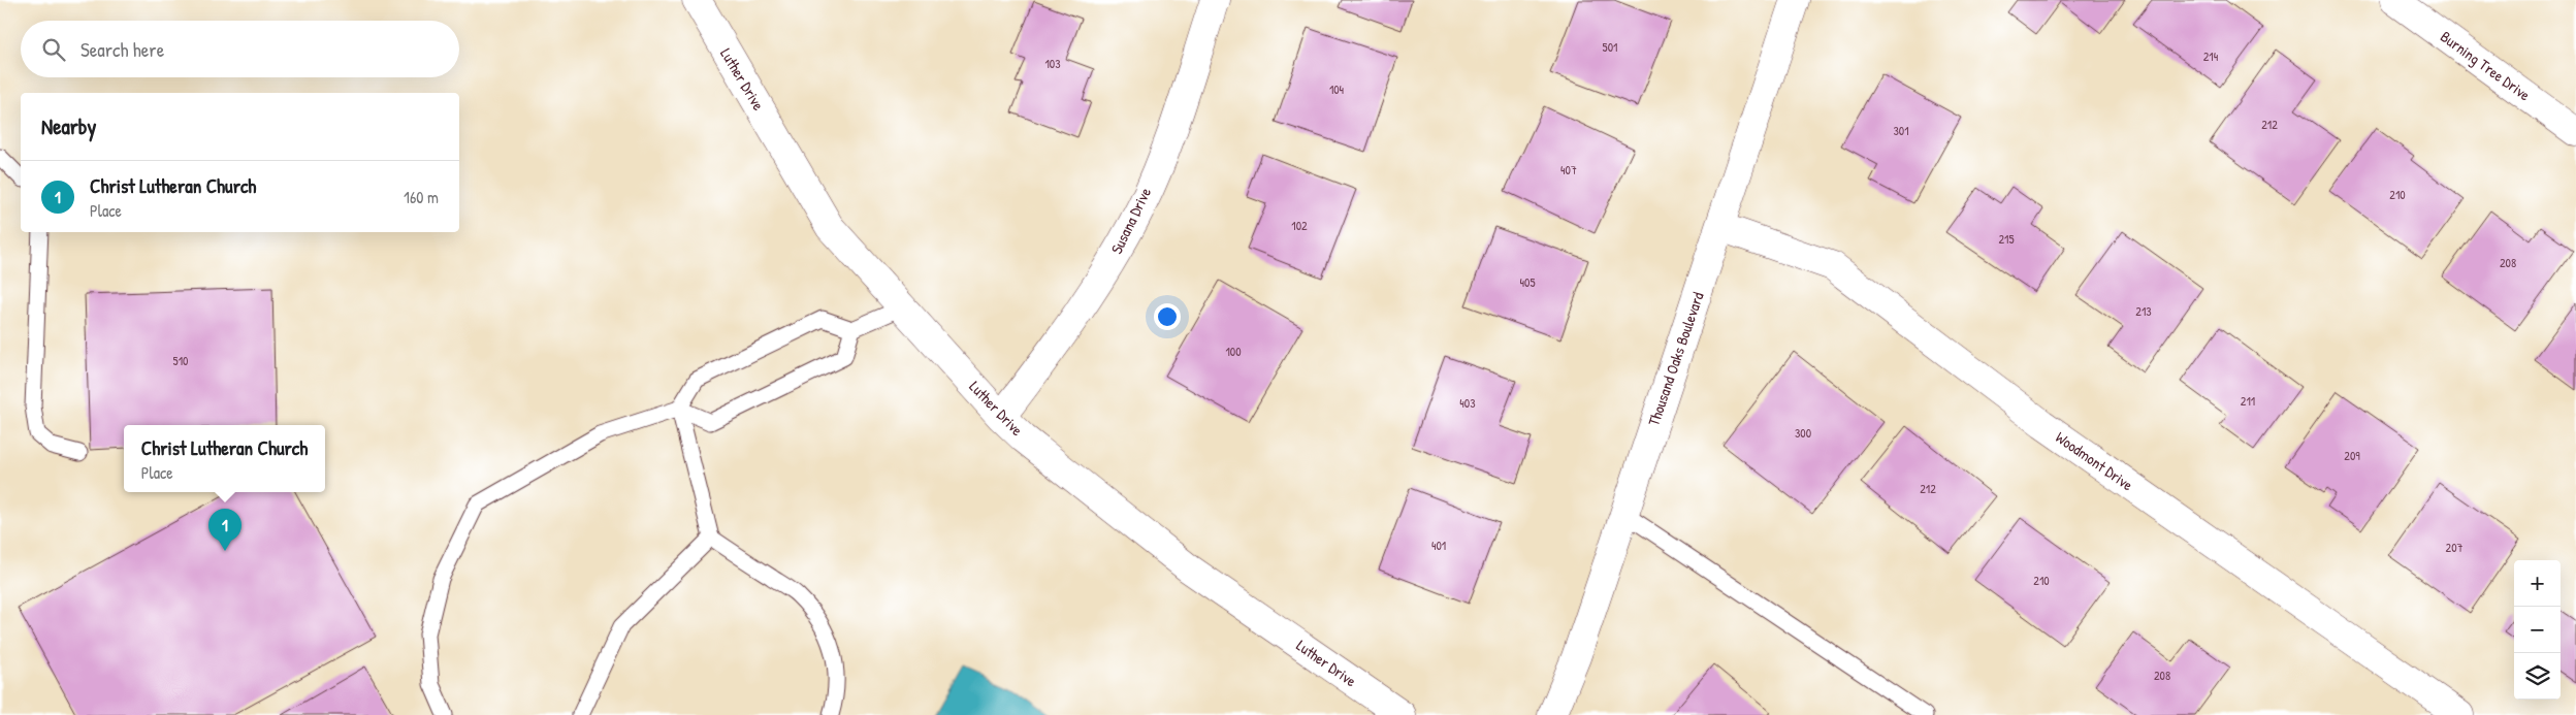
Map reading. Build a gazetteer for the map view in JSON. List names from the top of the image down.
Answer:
{
  "streets": {
    "street": [
      "Burning Tree Drive",
      "Luther Drive",
      "Susana Drive",
      "Thousand Oaks Boulevard",
      "Woodmont Drive"
    ]
  },
  "crossings": [
    ["Luther Drive", "Susana Drive"],
    ["Thousand Oaks Boulevard", "Woodmont Drive"]
  ],
  "house_numbers": [
    "501",
    "214",
    "103",
    "104",
    "212",
    "301",
    "407",
    "210",
    "102",
    "215",
    "208",
    "405",
    "213",
    "100",
    "510",
    "211",
    "403",
    "300",
    "209",
    "212",
    "401",
    "207",
    "210",
    "208"
  ],
  "page": {
    "search": "Search here",
    "heading": "Nearby",
    "list": [
      {
        "mark": "1",
        "name": "Christ Lutheran Church",
        "note": "Place",
        "value": "160 m"
      }
    ],
    "popup": ["Christ Lutheran Church", "Place"],
    "pins": "1",
    "map_buttons": ["+", "−"]
  }
}
